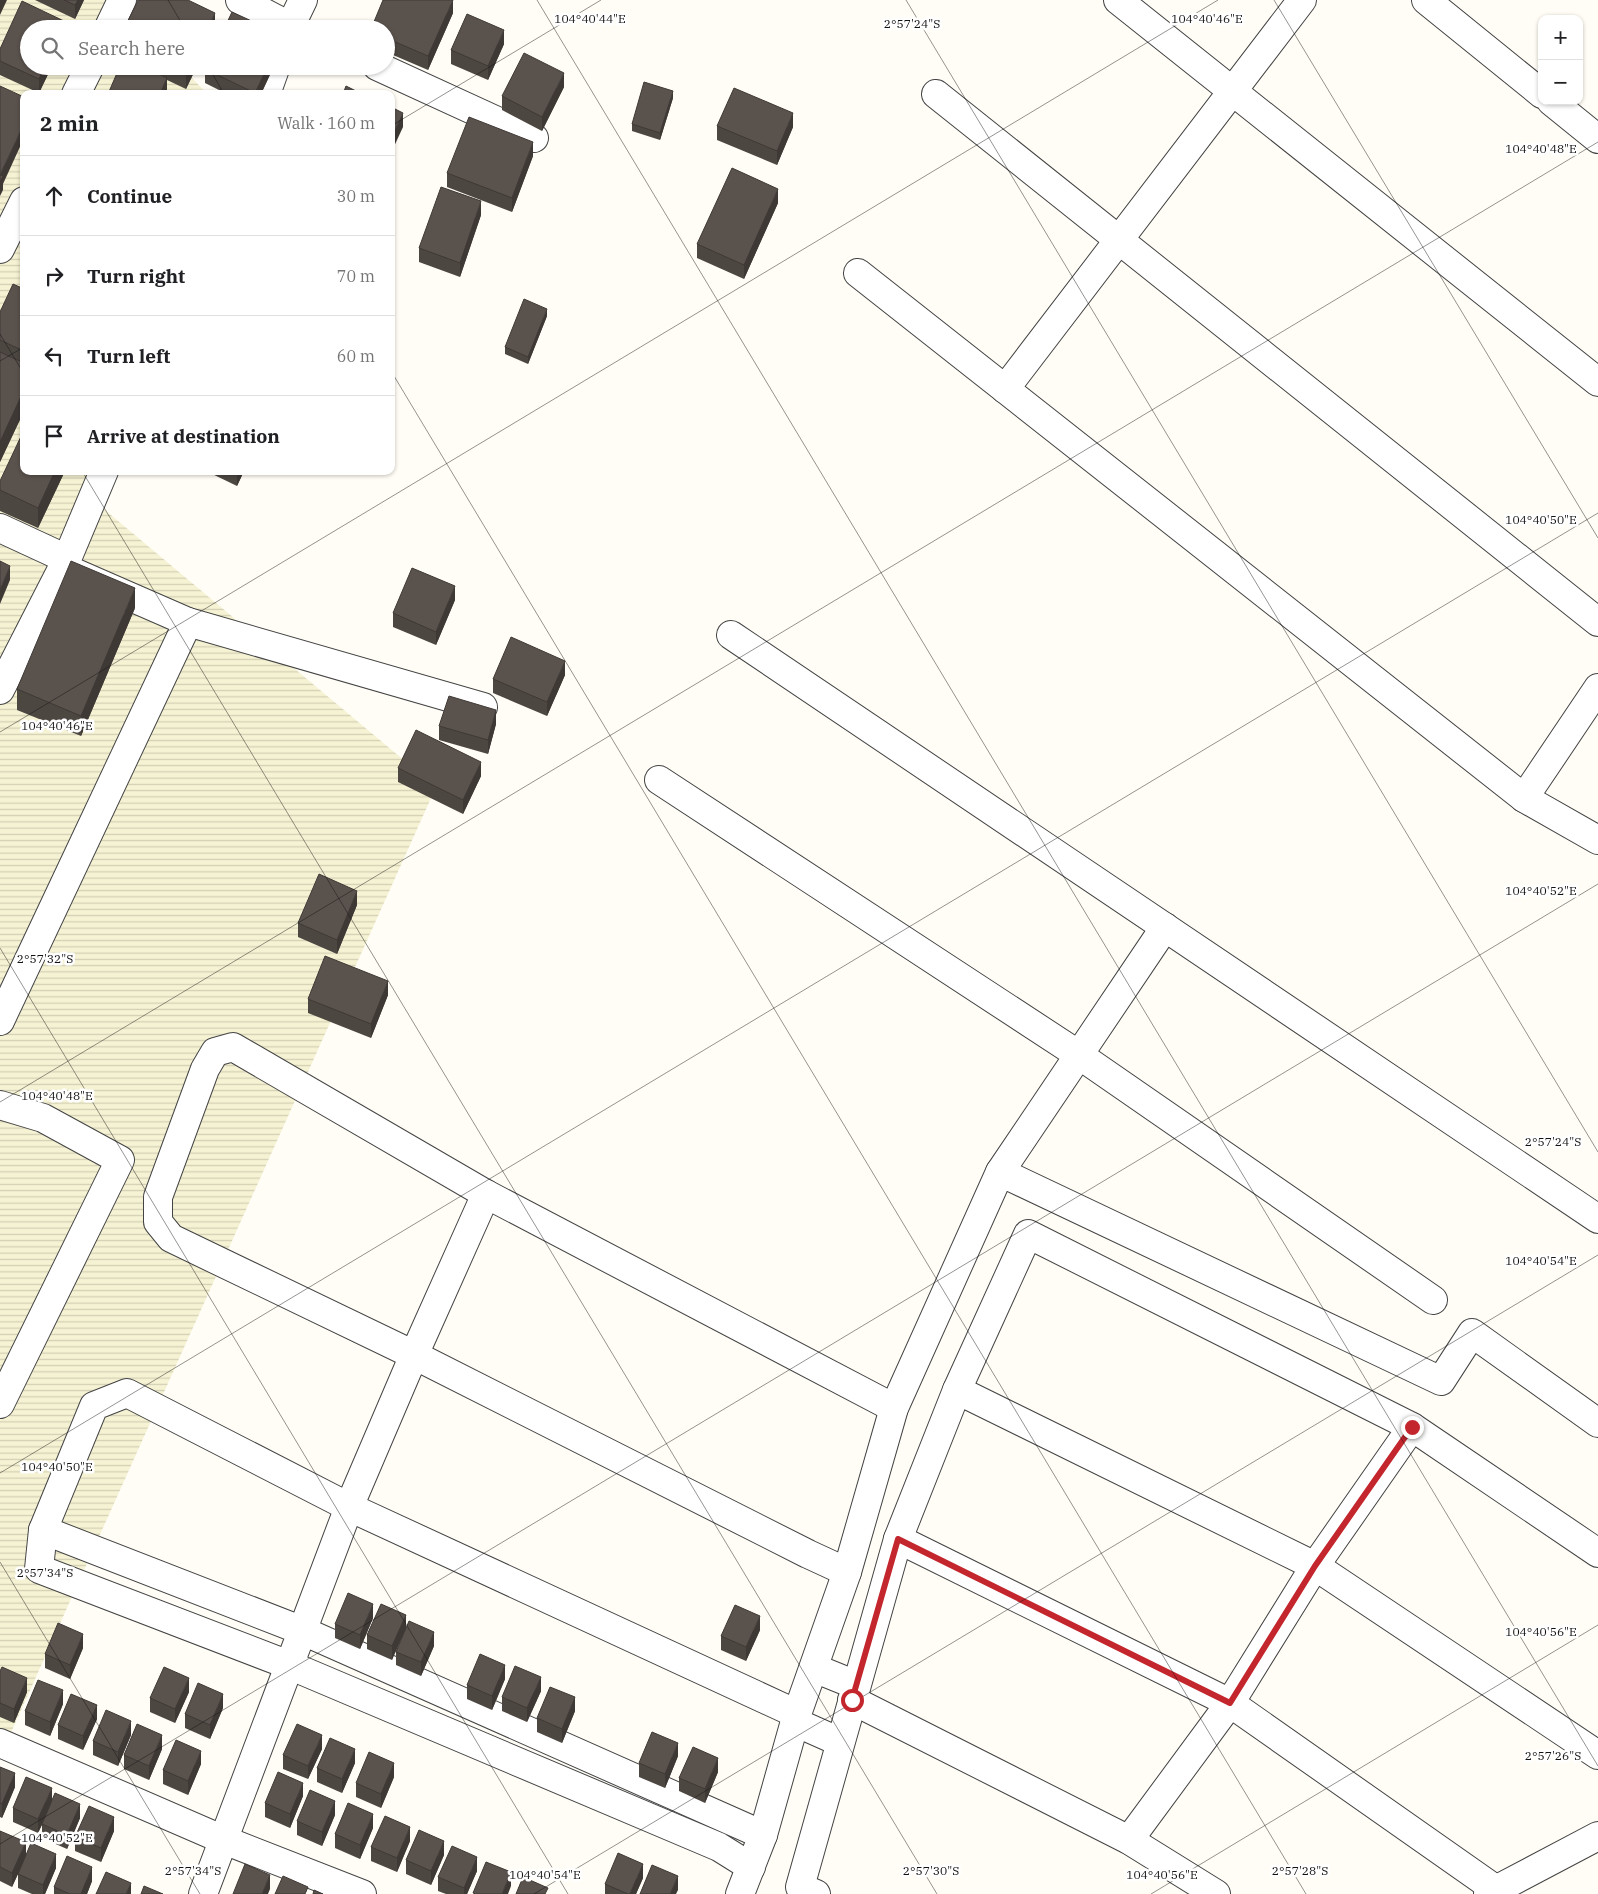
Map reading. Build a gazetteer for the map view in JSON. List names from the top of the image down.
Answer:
{
  "page": {
    "map_buttons": ["+", "−"],
    "search": "Search here",
    "heading": ["2 min", "Walk · 160 m"],
    "list": [
      ["Continue", "30 m"],
      ["Turn right", "70 m"],
      ["Turn left", "60 m"],
      "Arrive at destination"
    ]
  },
  "coordinates": [
    "104°40'44\"E",
    "104°40'46\"E",
    "2°57'24\"S",
    "104°40'48\"E",
    "104°40'50\"E",
    "104°40'52\"E",
    "2°57'32\"S",
    "104°40'54\"E",
    "2°57'34\"S",
    "104°40'56\"E",
    "2°57'26\"S",
    "2°57'30\"S",
    "2°57'28\"S"
  ]
}
